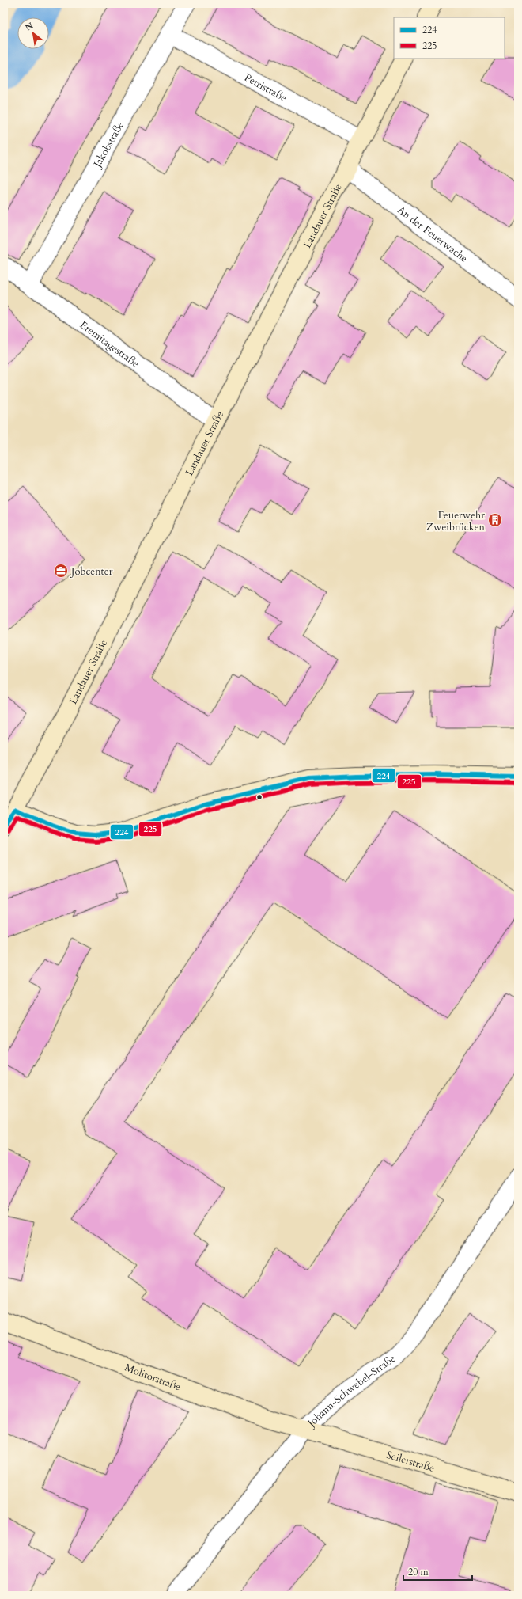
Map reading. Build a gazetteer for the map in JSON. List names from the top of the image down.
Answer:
{
  "streets": {
    "main road": ["Landauer Straße", "Molitorstraße", "Seilerstraße"],
    "street": [
      "Petristraße",
      "Jakobstraße",
      "An der Feuerwache",
      "Eremitagestraße",
      "Johann-Schwebel-Straße"
    ]
  },
  "crossings": [
    ["Petristraße", "Jakobstraße"],
    ["Petristraße", "Landauer Straße"],
    ["Jakobstraße", "Eremitagestraße"],
    ["Landauer Straße", "An der Feuerwache"],
    ["Landauer Straße", "Eremitagestraße"],
    ["Molitorstraße", "Johann-Schwebel-Straße"],
    ["Molitorstraße", "Seilerstraße"],
    ["Johann-Schwebel-Straße", "Seilerstraße"]
  ],
  "places": {
    "building": ["Feuerwehr Zweibrücken"],
    "office": ["Jobcenter"]
  },
  "lines": ["transit line 224", "transit line 225"],
  "legend": ["224", "225"],
  "scale_bar": "20 m",
  "north": "top left"
}
